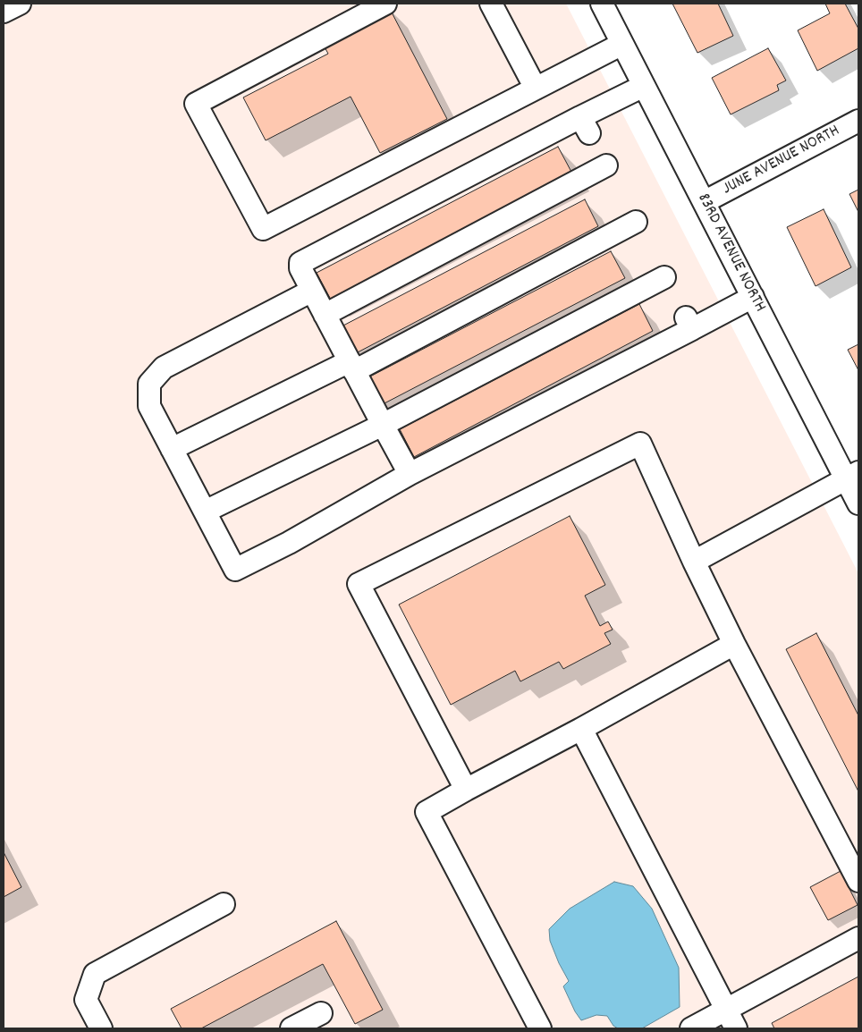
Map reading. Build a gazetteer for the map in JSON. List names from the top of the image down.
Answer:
{
  "streets": {
    "street": ["JUNE AVENUE NORTH", "83RD AVENUE NORTH"]
  },
  "crossings": [
    ["JUNE AVENUE NORTH", "83RD AVENUE NORTH"]
  ]
}
